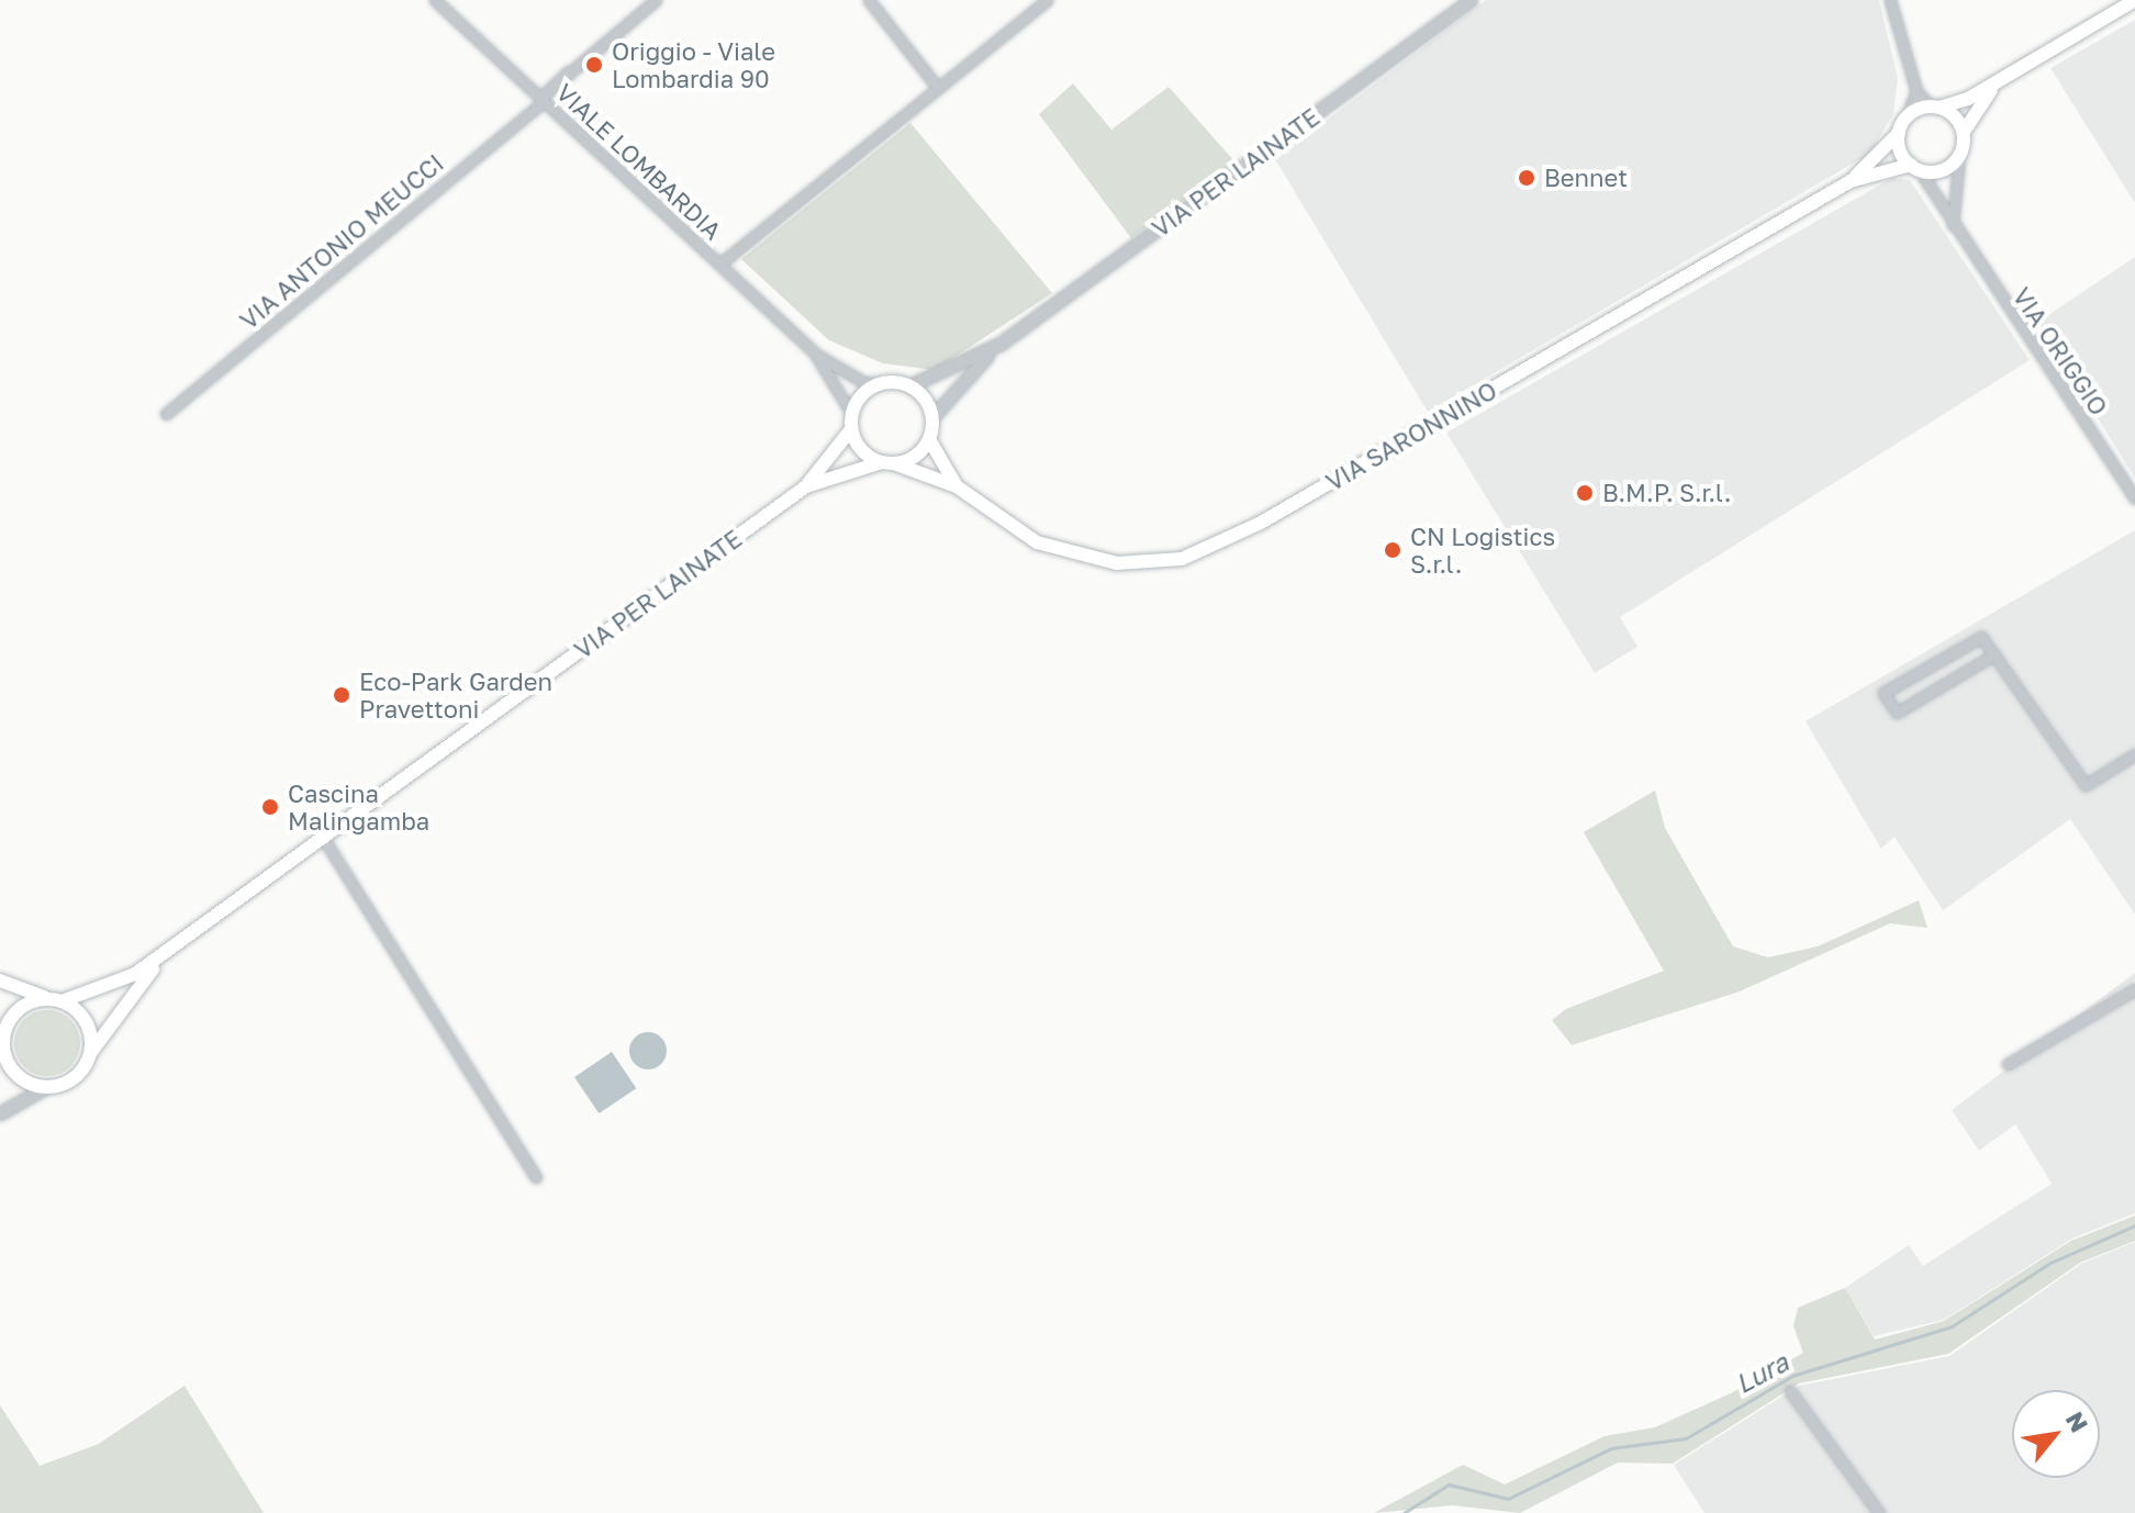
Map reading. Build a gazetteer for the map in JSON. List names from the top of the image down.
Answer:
{
  "streets": {
    "main road": ["VIA PER LAINATE", "VIA SARONNINO"],
    "street": ["VIALE LOMBARDIA", "VIA ANTONIO MEUCCI", "VIA ORIGGIO"]
  },
  "crossings": [
    ["VIALE LOMBARDIA", "VIA PER LAINATE"],
    ["VIALE LOMBARDIA", "VIA ANTONIO MEUCCI"],
    ["VIALE LOMBARDIA", "VIA SARONNINO"],
    ["VIA PER LAINATE", "VIA SARONNINO"],
    ["VIA ORIGGIO", "VIA SARONNINO"]
  ],
  "water": ["Lura"],
  "places": [
    "Origgio - Viale Lombardia 90",
    "Bennet",
    "B.M.P. S.r.l.",
    "CN Logistics S.r.l.",
    "Eco-Park Garden Pravettoni",
    "Cascina Malingamba"
  ],
  "north": "top right"
}
